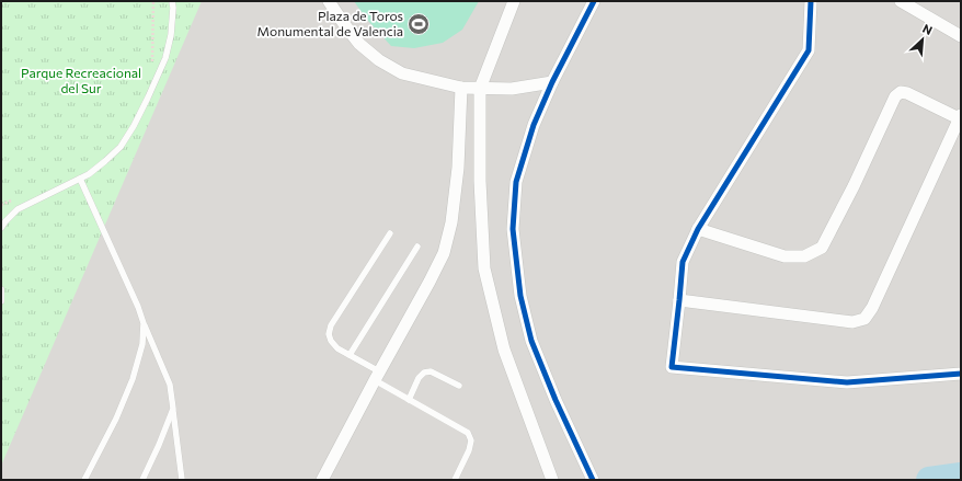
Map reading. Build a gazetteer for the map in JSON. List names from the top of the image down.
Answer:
{
  "parks": ["Parque Recreacional del Sur"],
  "places": {
    "sports": ["Plaza de Toros Monumental de Valencia"]
  },
  "north": "top right"
}
